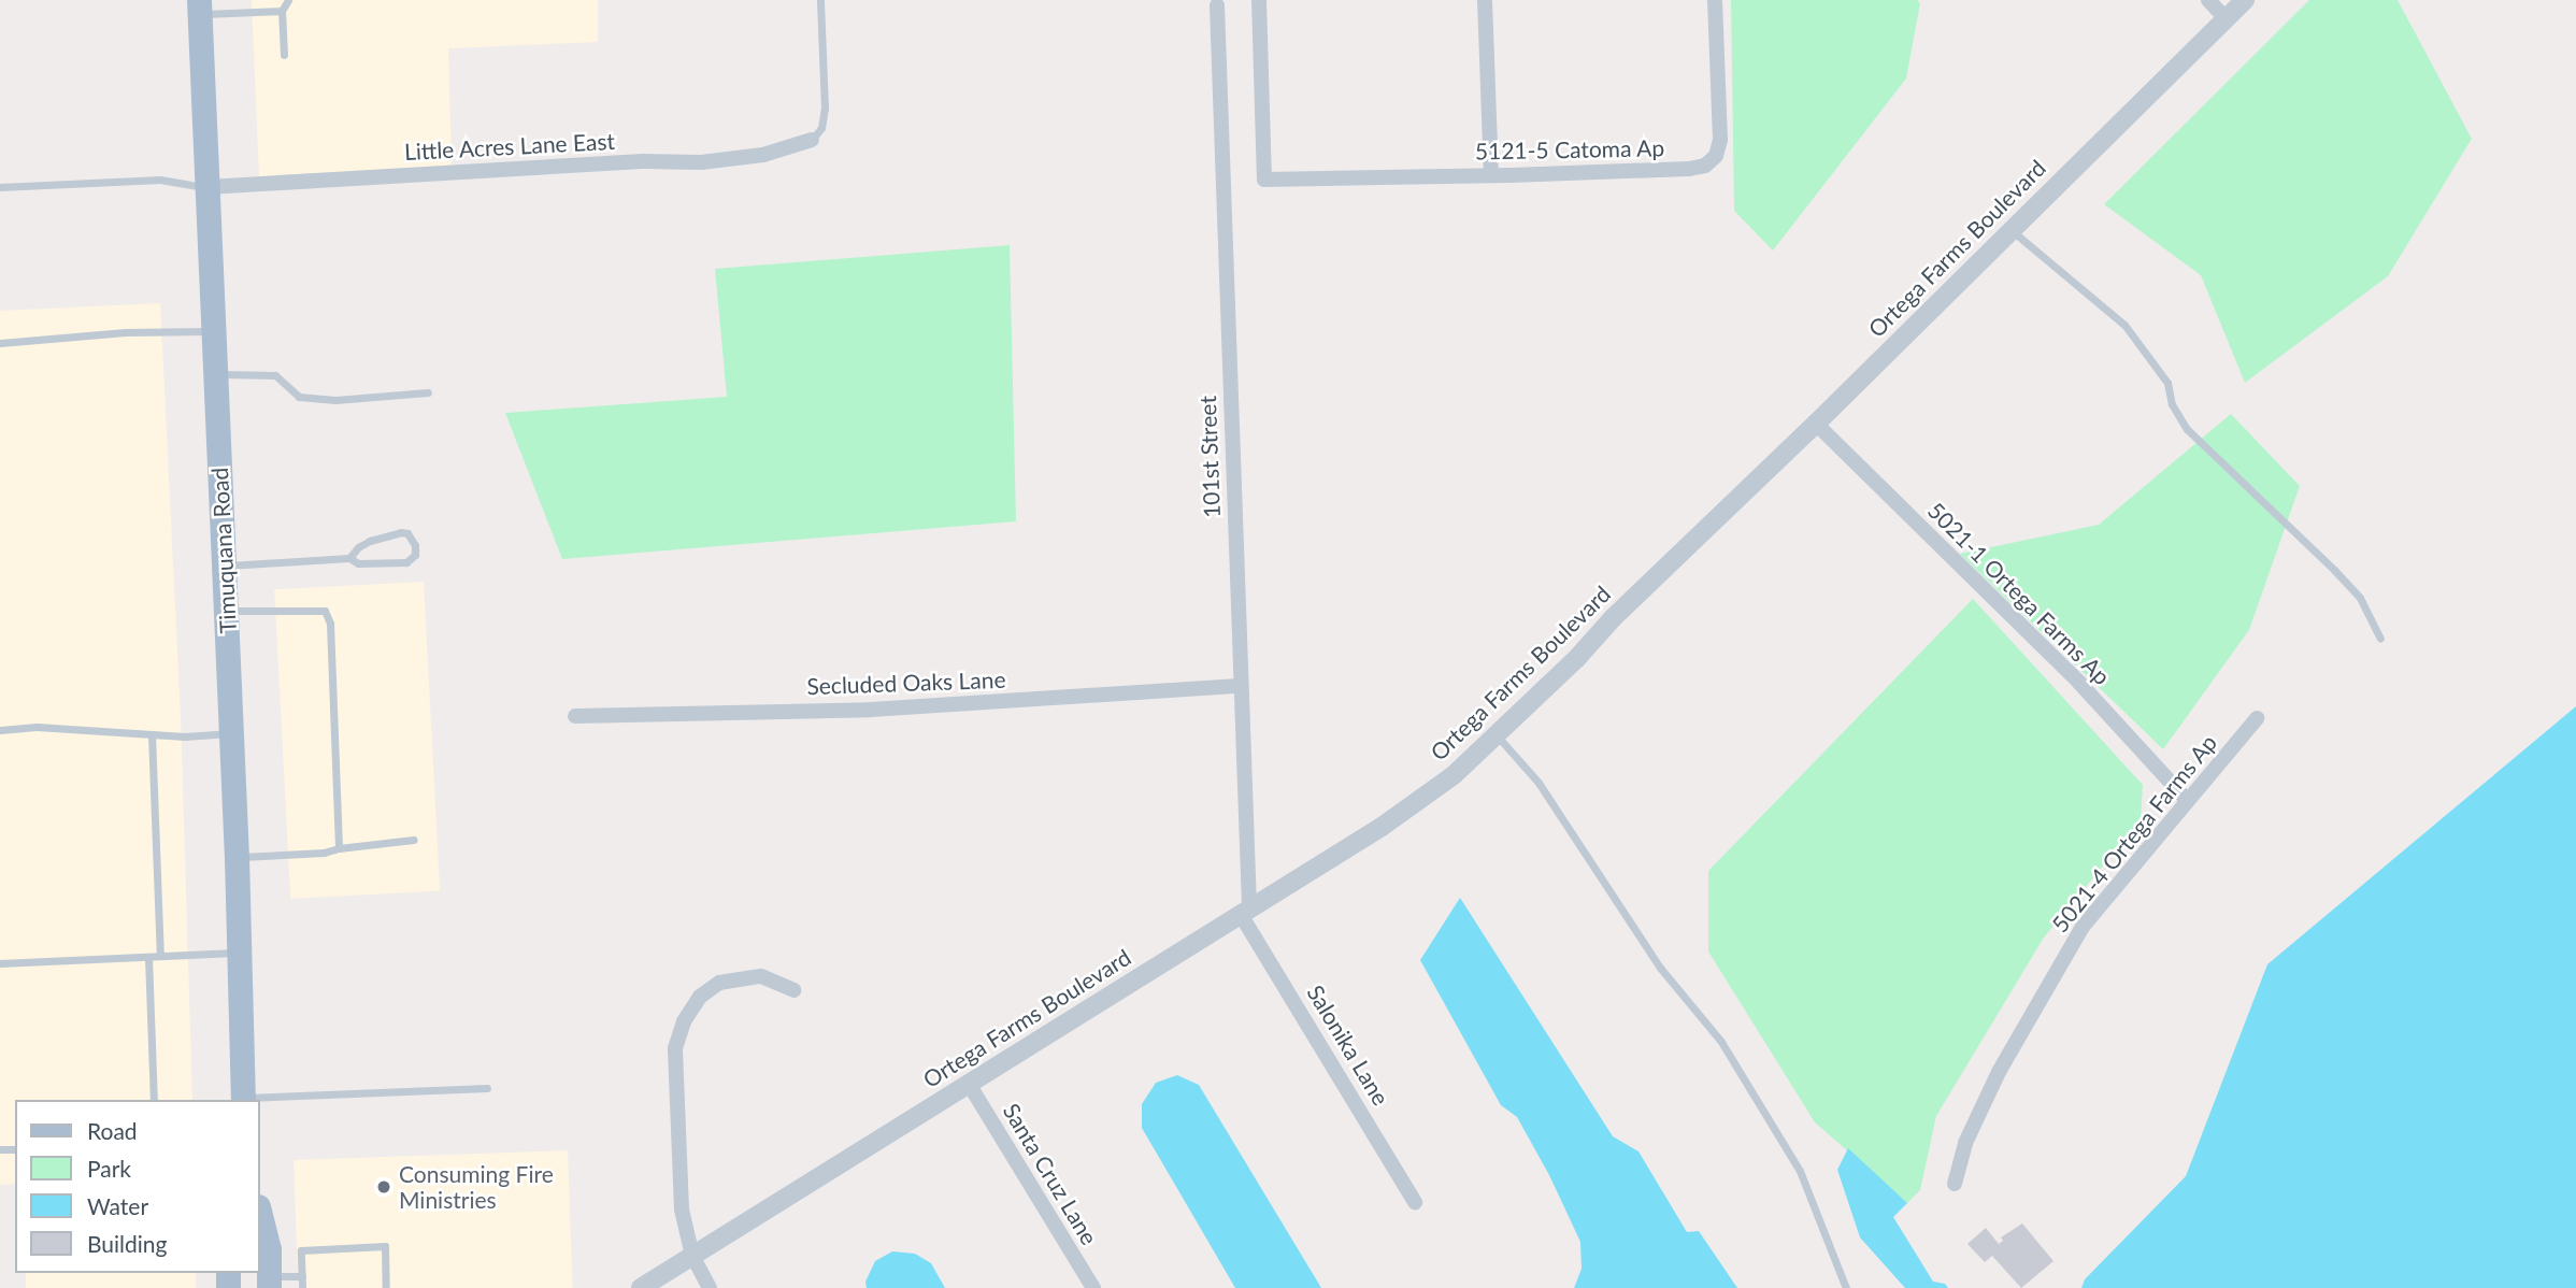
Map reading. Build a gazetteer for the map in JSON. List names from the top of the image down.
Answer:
{
  "streets": {
    "main road": ["Timuquana Road"],
    "street": [
      "Little Acres Lane East",
      "5121-5 Catoma Ap",
      "Ortega Farms Boulevard",
      "101st Street",
      "5021-1 Ortega Farms Ap",
      "Secluded Oaks Lane",
      "5021-4 Ortega Farms Ap",
      "Salonika Lane",
      "Santa Cruz Lane"
    ]
  },
  "crossings": [
    ["Little Acres Lane East", "Timuquana Road"],
    ["Ortega Farms Boulevard", "101st Street"],
    ["Ortega Farms Boulevard", "5021-1 Ortega Farms Ap"],
    ["Ortega Farms Boulevard", "Salonika Lane"],
    ["Ortega Farms Boulevard", "Santa Cruz Lane"],
    ["101st Street", "Secluded Oaks Lane"],
    ["101st Street", "Salonika Lane"],
    ["5021-1 Ortega Farms Ap", "5021-4 Ortega Farms Ap"]
  ],
  "places": ["Consuming Fire Ministries"],
  "legend": [
    "Road",
    "Park",
    "Water",
    "Building"
  ]
}
